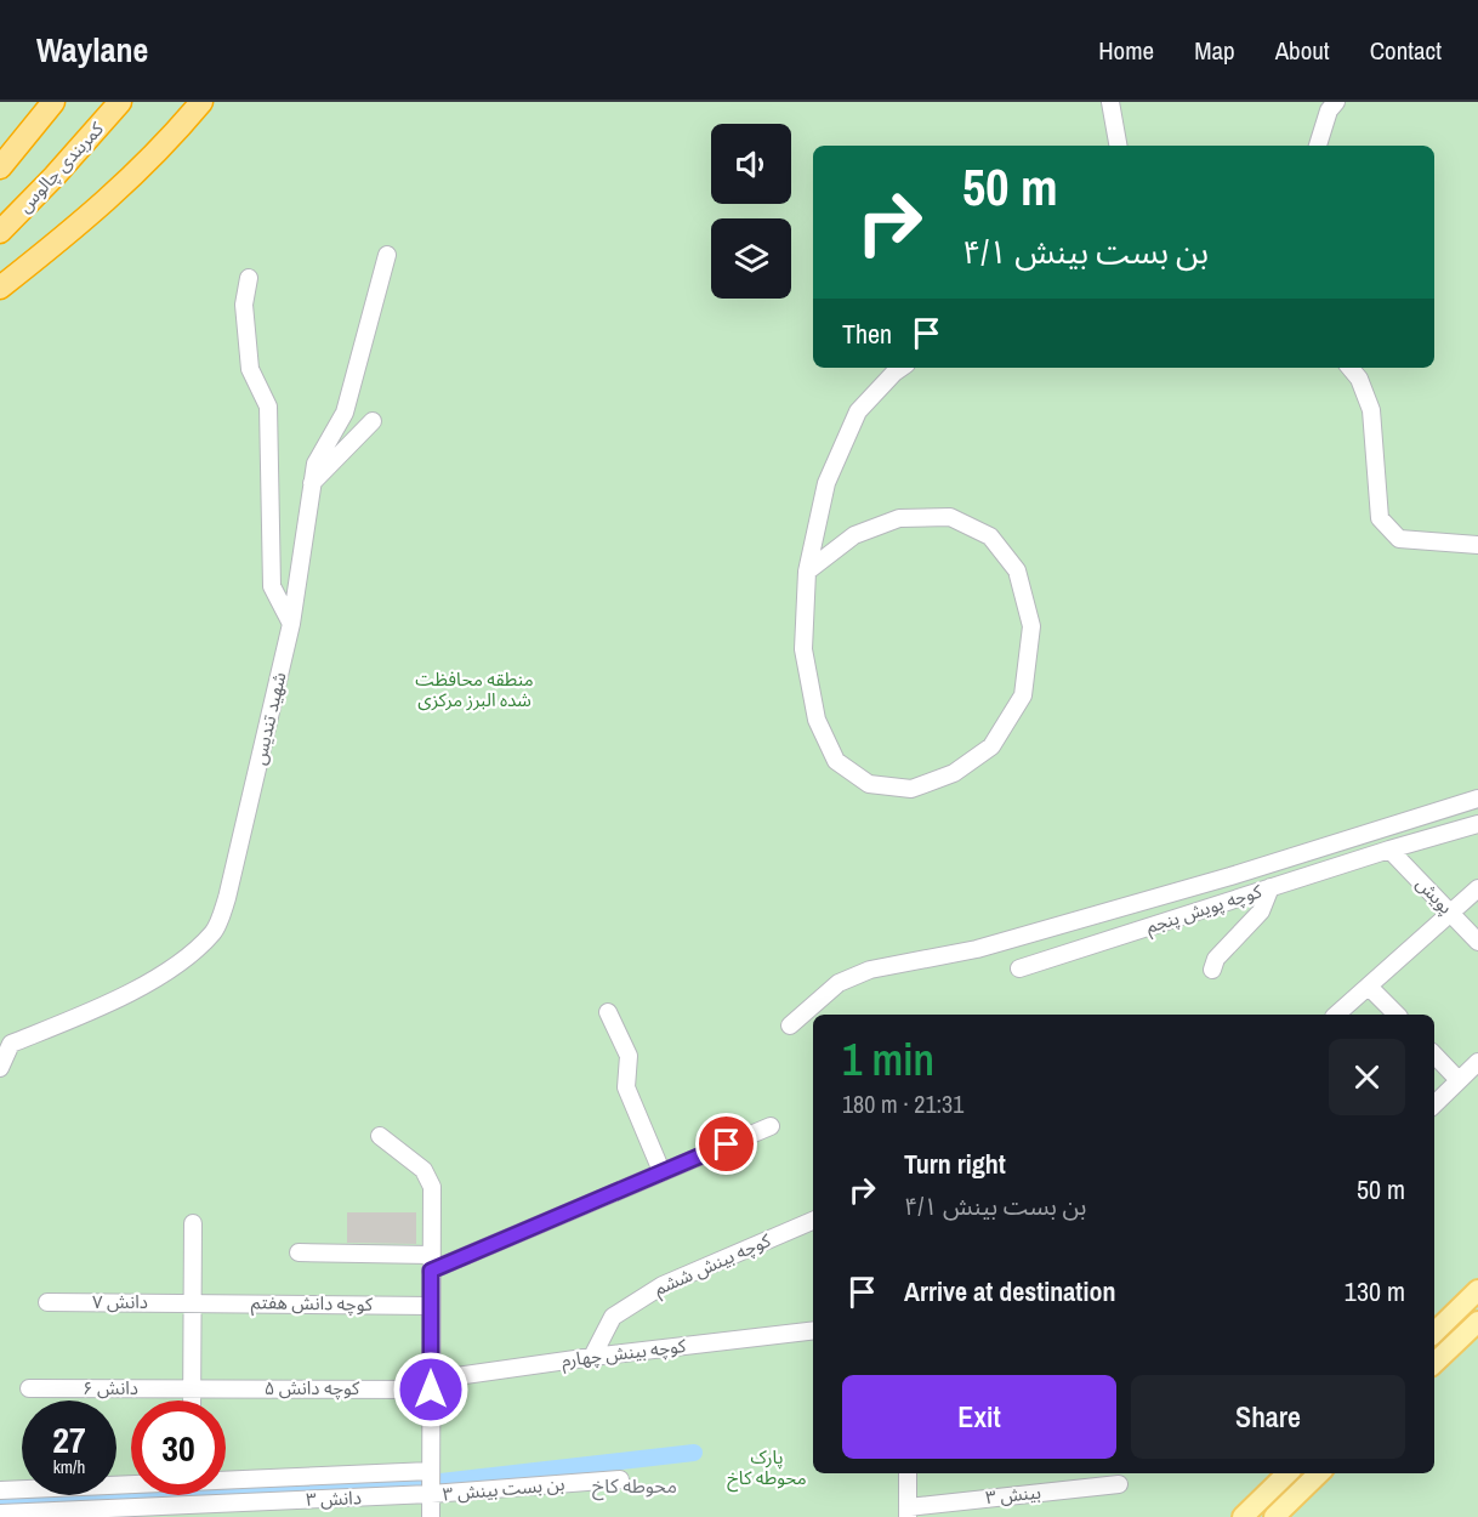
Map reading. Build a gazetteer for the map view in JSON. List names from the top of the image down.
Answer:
{
  "streets": {
    "highway": ["کمربندی چالوس"],
    "street": [
      "شهید تندیس",
      "پویش",
      "کوچه پویش پنجم",
      "کوچه بینش ششم",
      "دانش ۷",
      "کوچه دانش هفتم",
      "کوچه بینش چهارم",
      "دانش ۶",
      "کوچه دانش ۵",
      "بن بست بینش ۳",
      "بینش ۳",
      "دانش ۳"
    ]
  },
  "crossings": [
    ["پویش", "کوچه پویش پنجم"],
    ["کوچه بینش ششم", "کوچه بینش چهارم"],
    ["دانش ۷", "کوچه دانش هفتم"],
    ["کوچه بینش چهارم", "کوچه دانش ۵"],
    ["دانش ۶", "کوچه دانش ۵"],
    ["بن بست بینش ۳", "دانش ۳"]
  ],
  "districts": ["محوطه کاخ"],
  "parks": ["منطقه محافظت شده البرز مرکزی", "پارک محوطه کاخ"],
  "page": {
    "header": "Waylane",
    "nav": [
      "Home",
      "Map",
      "About",
      "Contact"
    ],
    "turn": ["50 m", "بن بست بینش ۴/۱"],
    "then": "Then",
    "heading": ["1 min", "180 m · 21:31"],
    "list": [
      {
        "name": "Turn right",
        "note": "بن بست بینش ۴/۱",
        "value": "50 m"
      },
      {
        "name": "Arrive at destination",
        "value": "130 m"
      }
    ],
    "buttons": ["Exit", "Share"],
    "speed": "27 km/h",
    "limit": "30"
  }
}
